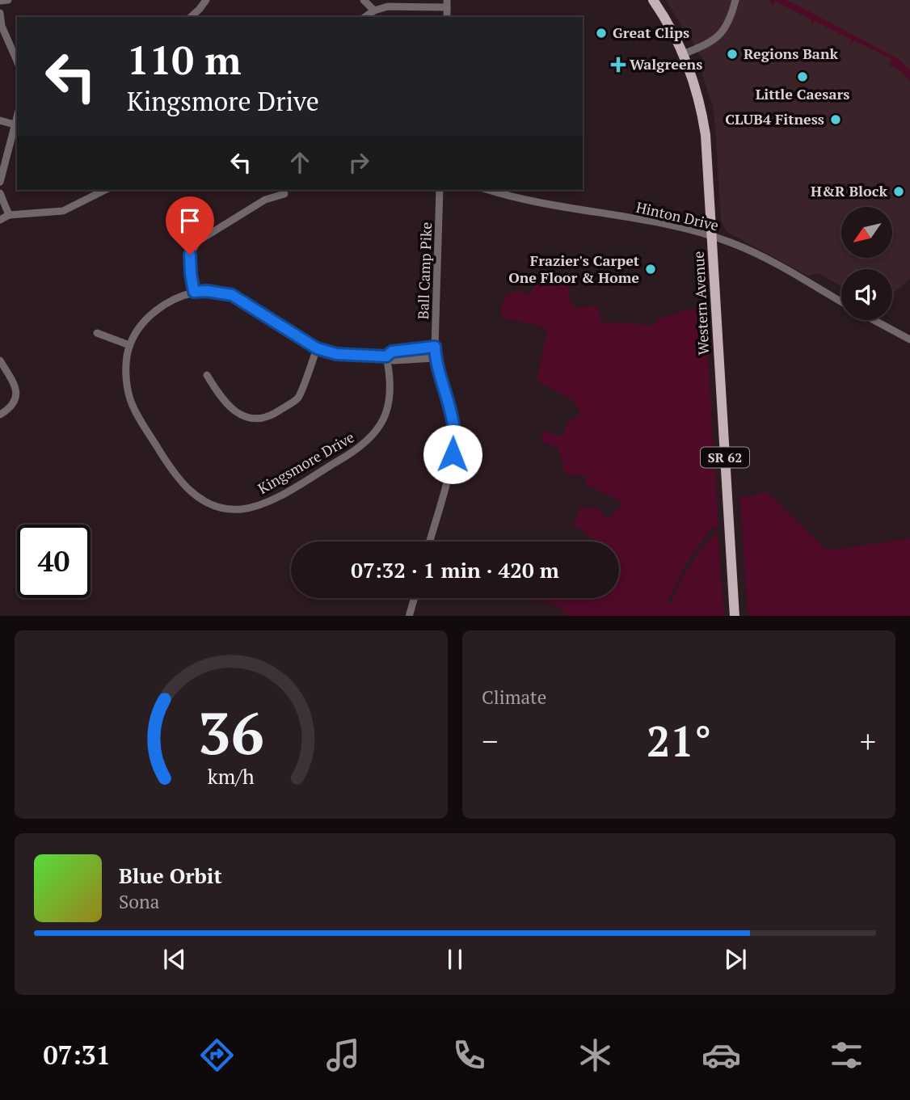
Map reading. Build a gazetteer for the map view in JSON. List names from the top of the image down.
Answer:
{
  "streets": {
    "main road": ["Western Avenue", "SR 62"],
    "street": ["Hinton Drive", "Ball Camp Pike", "Kingsmore Drive"]
  },
  "crossings": [
    ["Hinton Drive", "Western Avenue"],
    ["Ball Camp Pike", "Kingsmore Drive"]
  ],
  "places": {
    "other": [
      "Great Clips",
      "Regions Bank",
      "Little Caesars",
      "CLUB4 Fitness",
      "H&R Block",
      "Frazier's Carpet One Floor & Home"
    ],
    "health": ["Walgreens"]
  },
  "north": "bottom left",
  "page": {
    "turn": ["110 m", "Kingsmore Drive"],
    "limit": "40",
    "trip": "07:32 · 1 min · 420 m",
    "tile": "Climate",
    "heat": ["−", "21°", "+"],
    "song": ["Blue Orbit", "Sona"],
    "tabs": "07:31",
    "gauge": ["36", "km/h"]
  }
}
